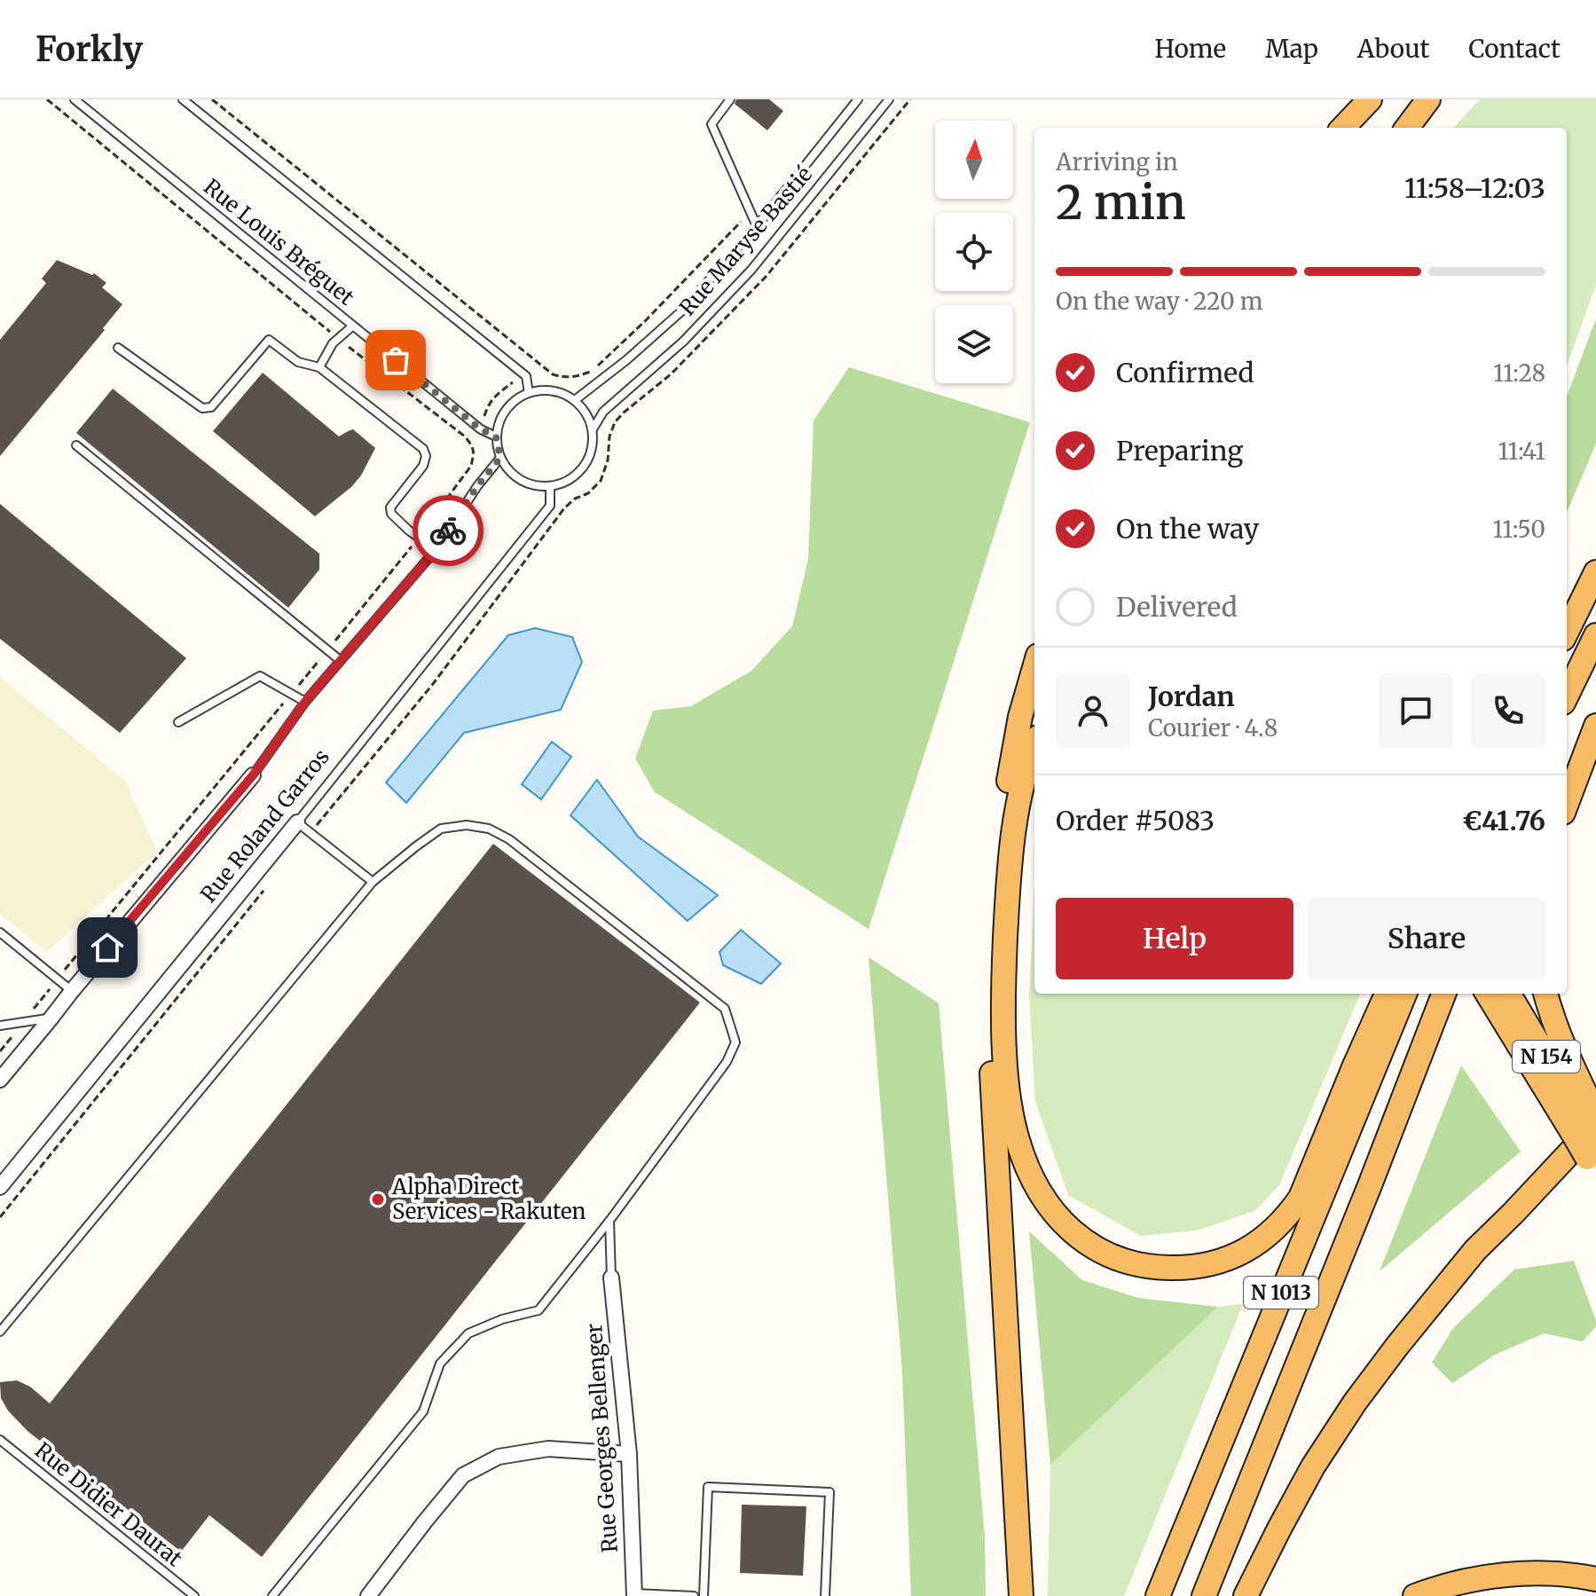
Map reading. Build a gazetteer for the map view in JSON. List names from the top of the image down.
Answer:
{
  "streets": {
    "highway": ["N 154", "N 1013"],
    "street": ["Rue Roland Garros", "Rue Georges Bellenger"],
    "lane": ["Rue Maryse Bastié", "Rue Louis Bréguet", "Rue Didier Daurat"]
  },
  "crossings": [
    ["Rue Maryse Bastié", "Rue Louis Bréguet"],
    ["Rue Maryse Bastié", "Rue Roland Garros"],
    ["Rue Louis Bréguet", "Rue Roland Garros"]
  ],
  "places": ["Alpha Direct Services - Rakuten"],
  "north": "top",
  "page": {
    "header": "Forkly",
    "nav": [
      "Home",
      "Map",
      "About",
      "Contact"
    ],
    "heading": ["2 min", "Arriving in", "11:58–12:03"],
    "panel": [
      "Jordan",
      "Courier · 4.8",
      "Order #5083",
      "€41.76"
    ],
    "bar": "On the way · 220 m",
    "list": [
      ["Confirmed", "11:28"],
      ["Preparing", "11:41"],
      ["On the way", "11:50"],
      "Delivered"
    ],
    "buttons": ["Help", "Share"]
  }
}
